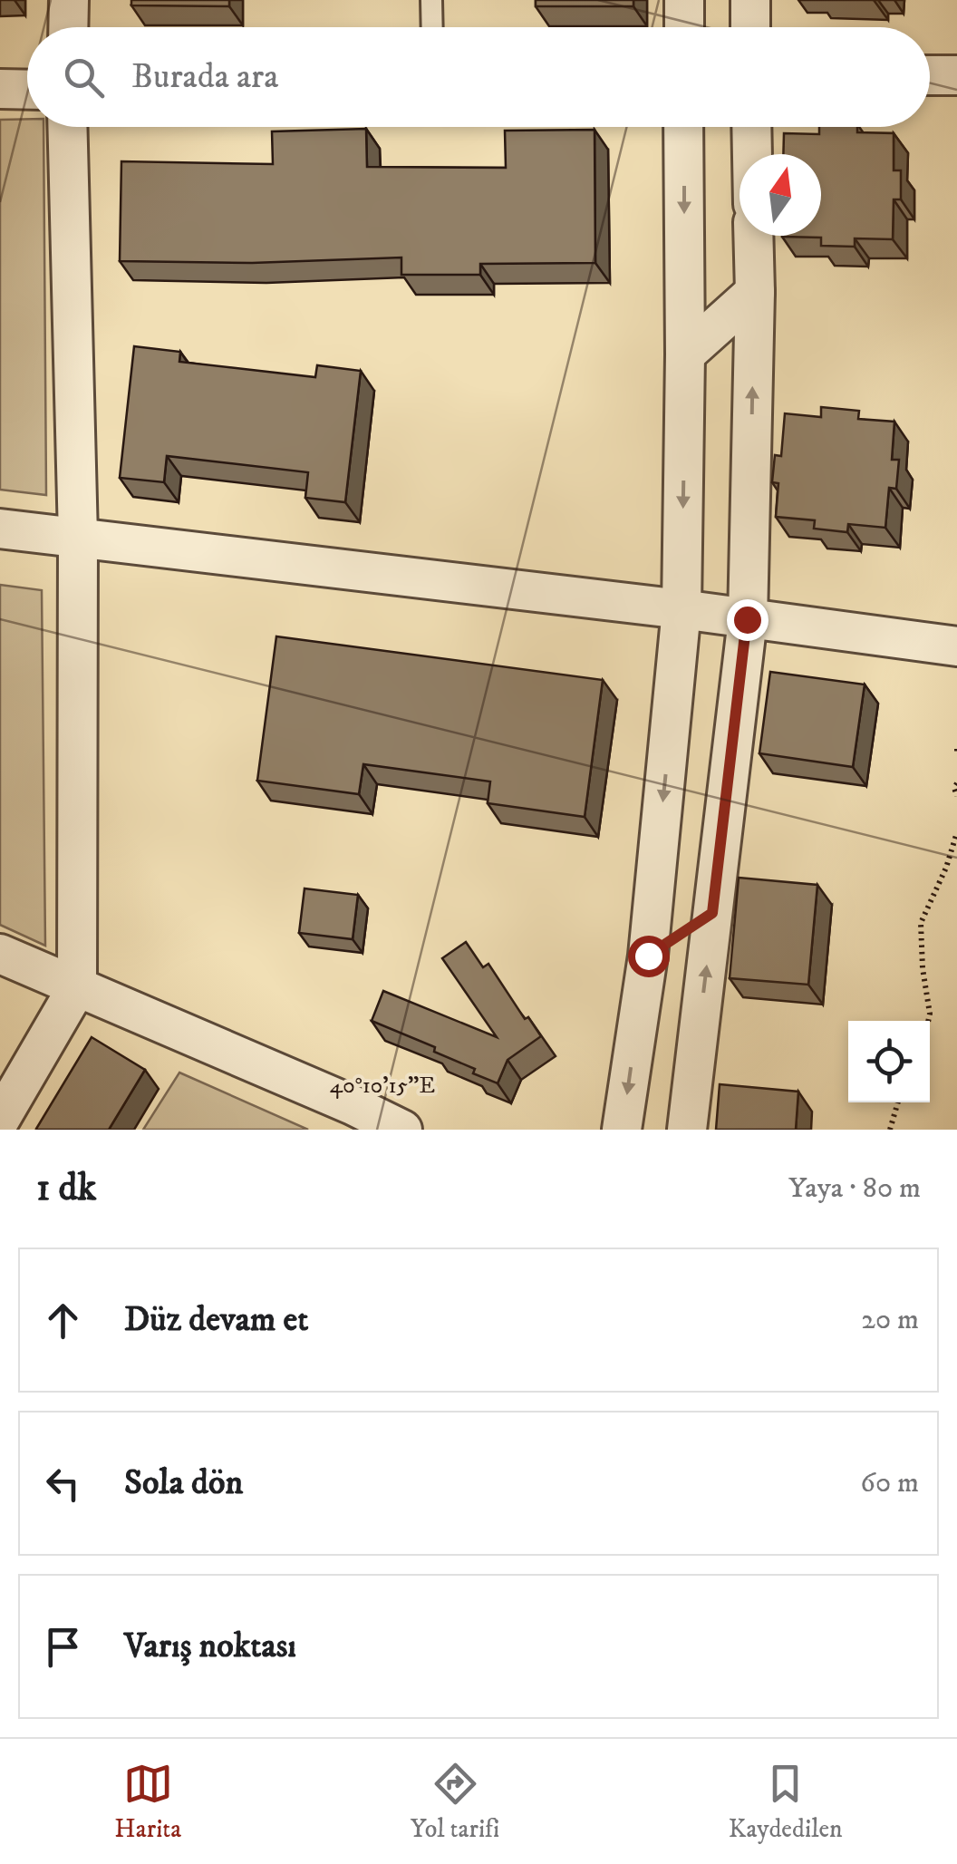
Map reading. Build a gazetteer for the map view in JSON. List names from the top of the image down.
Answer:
{
  "north": "top",
  "page": {
    "search": "Burada ara",
    "heading": ["1 dk", "Yaya · 80 m"],
    "list": [
      ["Düz devam et", "20 m"],
      ["Sola dön", "60 m"],
      "Varış noktası"
    ],
    "nav": ["Harita", "Yol tarifi", "Kaydedilen"]
  },
  "coordinates": ["40°10'15\"E"]
}
